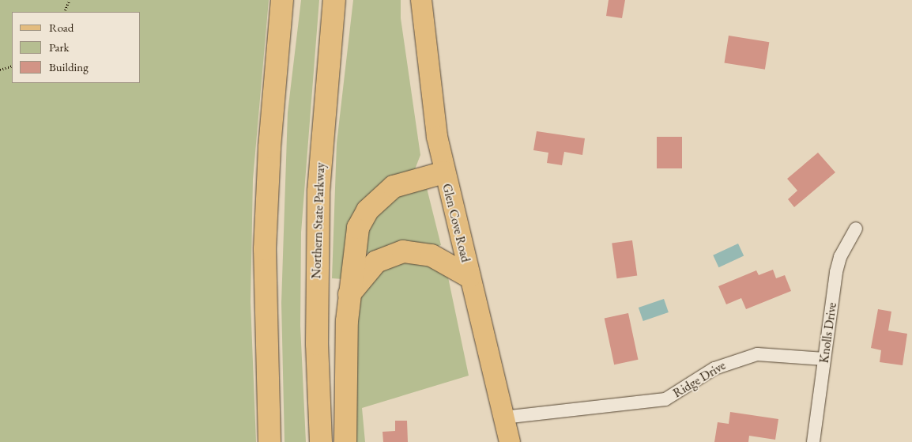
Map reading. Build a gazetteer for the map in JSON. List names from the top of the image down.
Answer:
{
  "streets": {
    "highway": ["Northern State Parkway"],
    "main road": ["Glen Cove Road"],
    "street": ["Knolls Drive", "Ridge Drive"]
  },
  "crossings": [
    ["Glen Cove Road", "Ridge Drive"],
    ["Knolls Drive", "Ridge Drive"]
  ],
  "legend": ["Road", "Park", "Building"]
}
